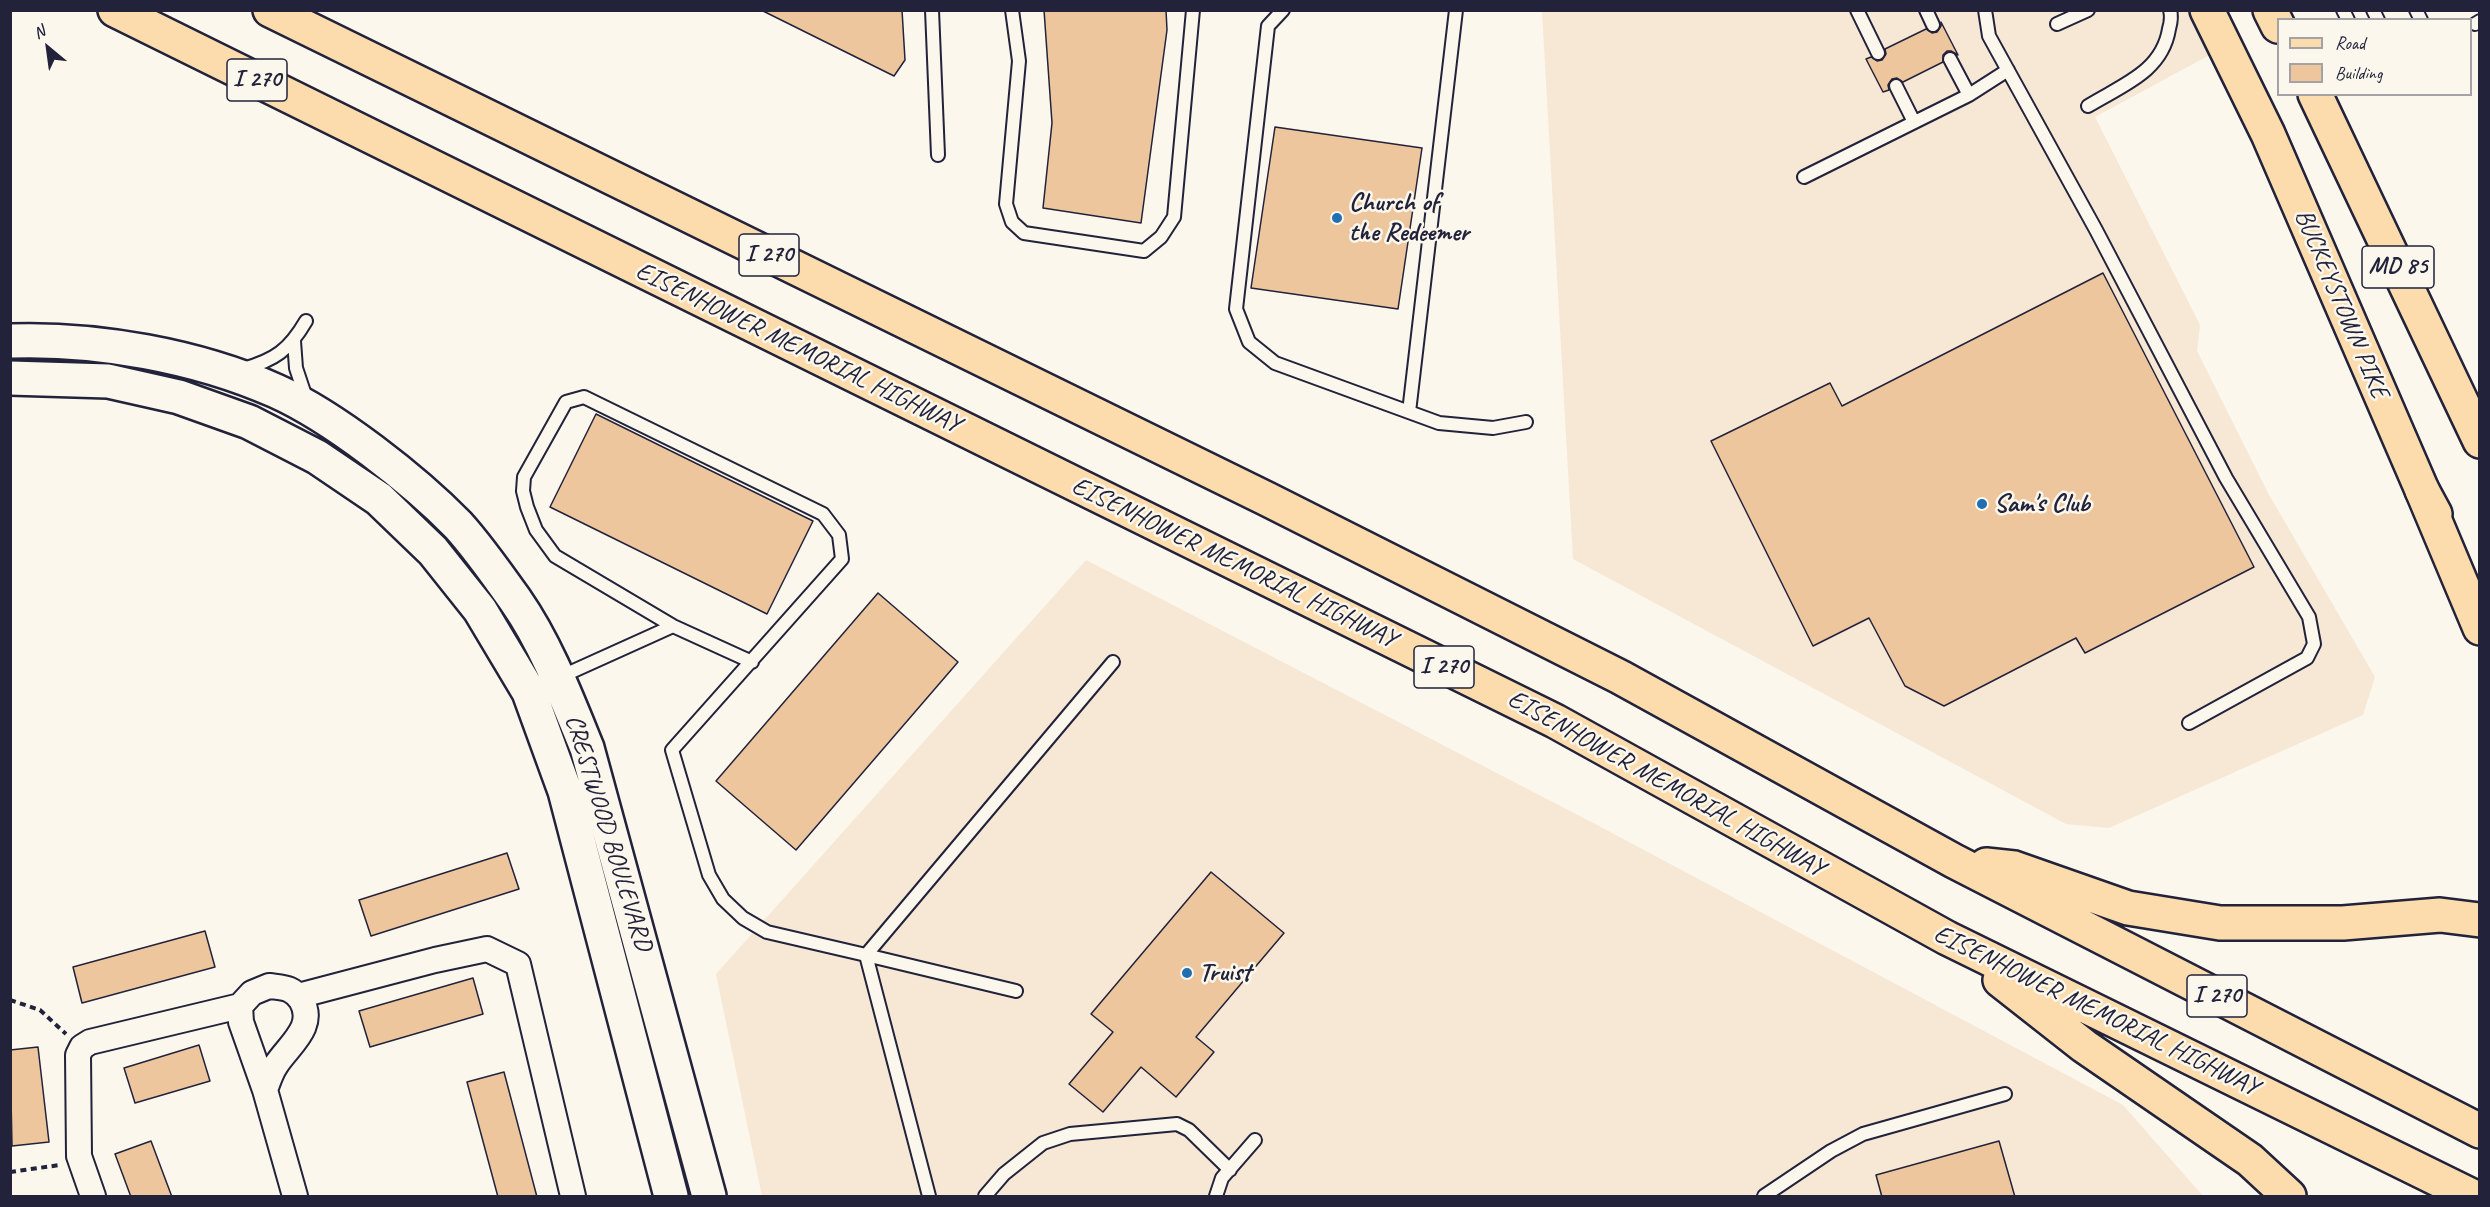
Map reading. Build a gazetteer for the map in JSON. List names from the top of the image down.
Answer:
{
  "streets": {
    "main road": [
      "I 270",
      "MD 85",
      "BUCKEYSTOWN PIKE",
      "EISENHOWER MEMORIAL HIGHWAY",
      "CRESTWOOD BOULEVARD"
    ]
  },
  "places": ["Church of the Redeemer", "Sam's Club", "Truist"],
  "legend": ["Road", "Building"],
  "north": "top left"
}
